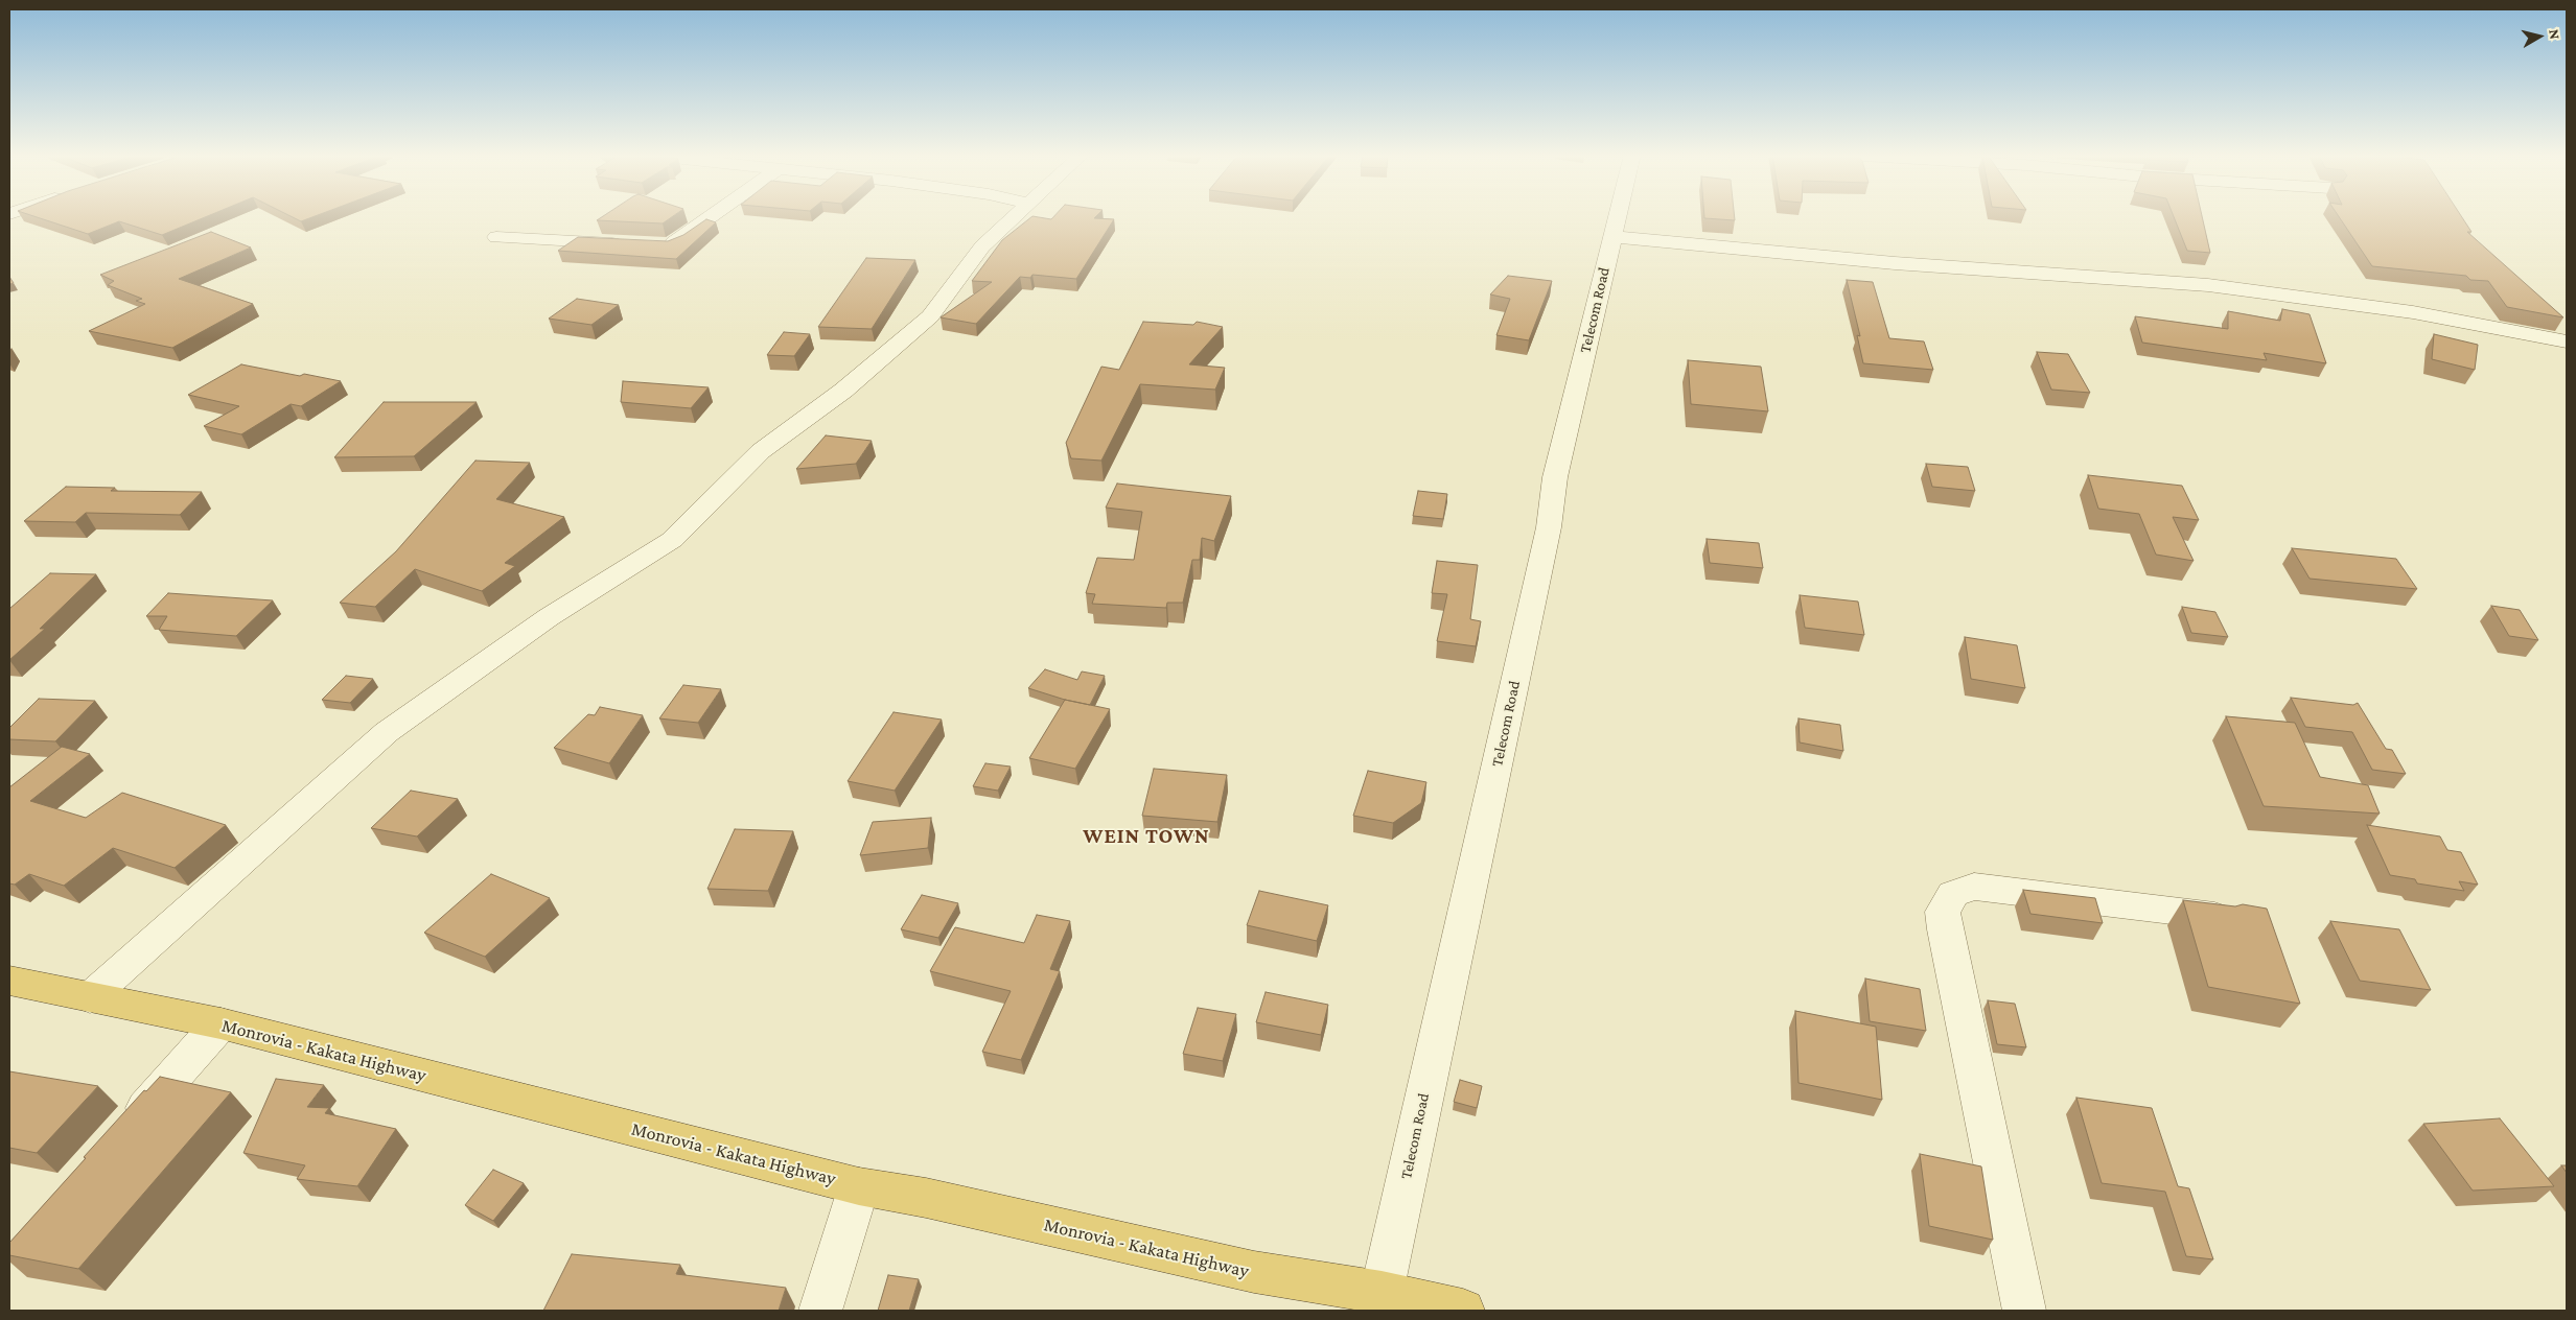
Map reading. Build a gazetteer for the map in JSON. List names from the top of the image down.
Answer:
{
  "streets": {
    "highway": ["Monrovia - Kakata Highway"],
    "street": ["Telecom Road"]
  },
  "crossings": [
    ["Telecom Road", "Monrovia - Kakata Highway"]
  ],
  "districts": ["WEIN TOWN"],
  "north": "right"
}
